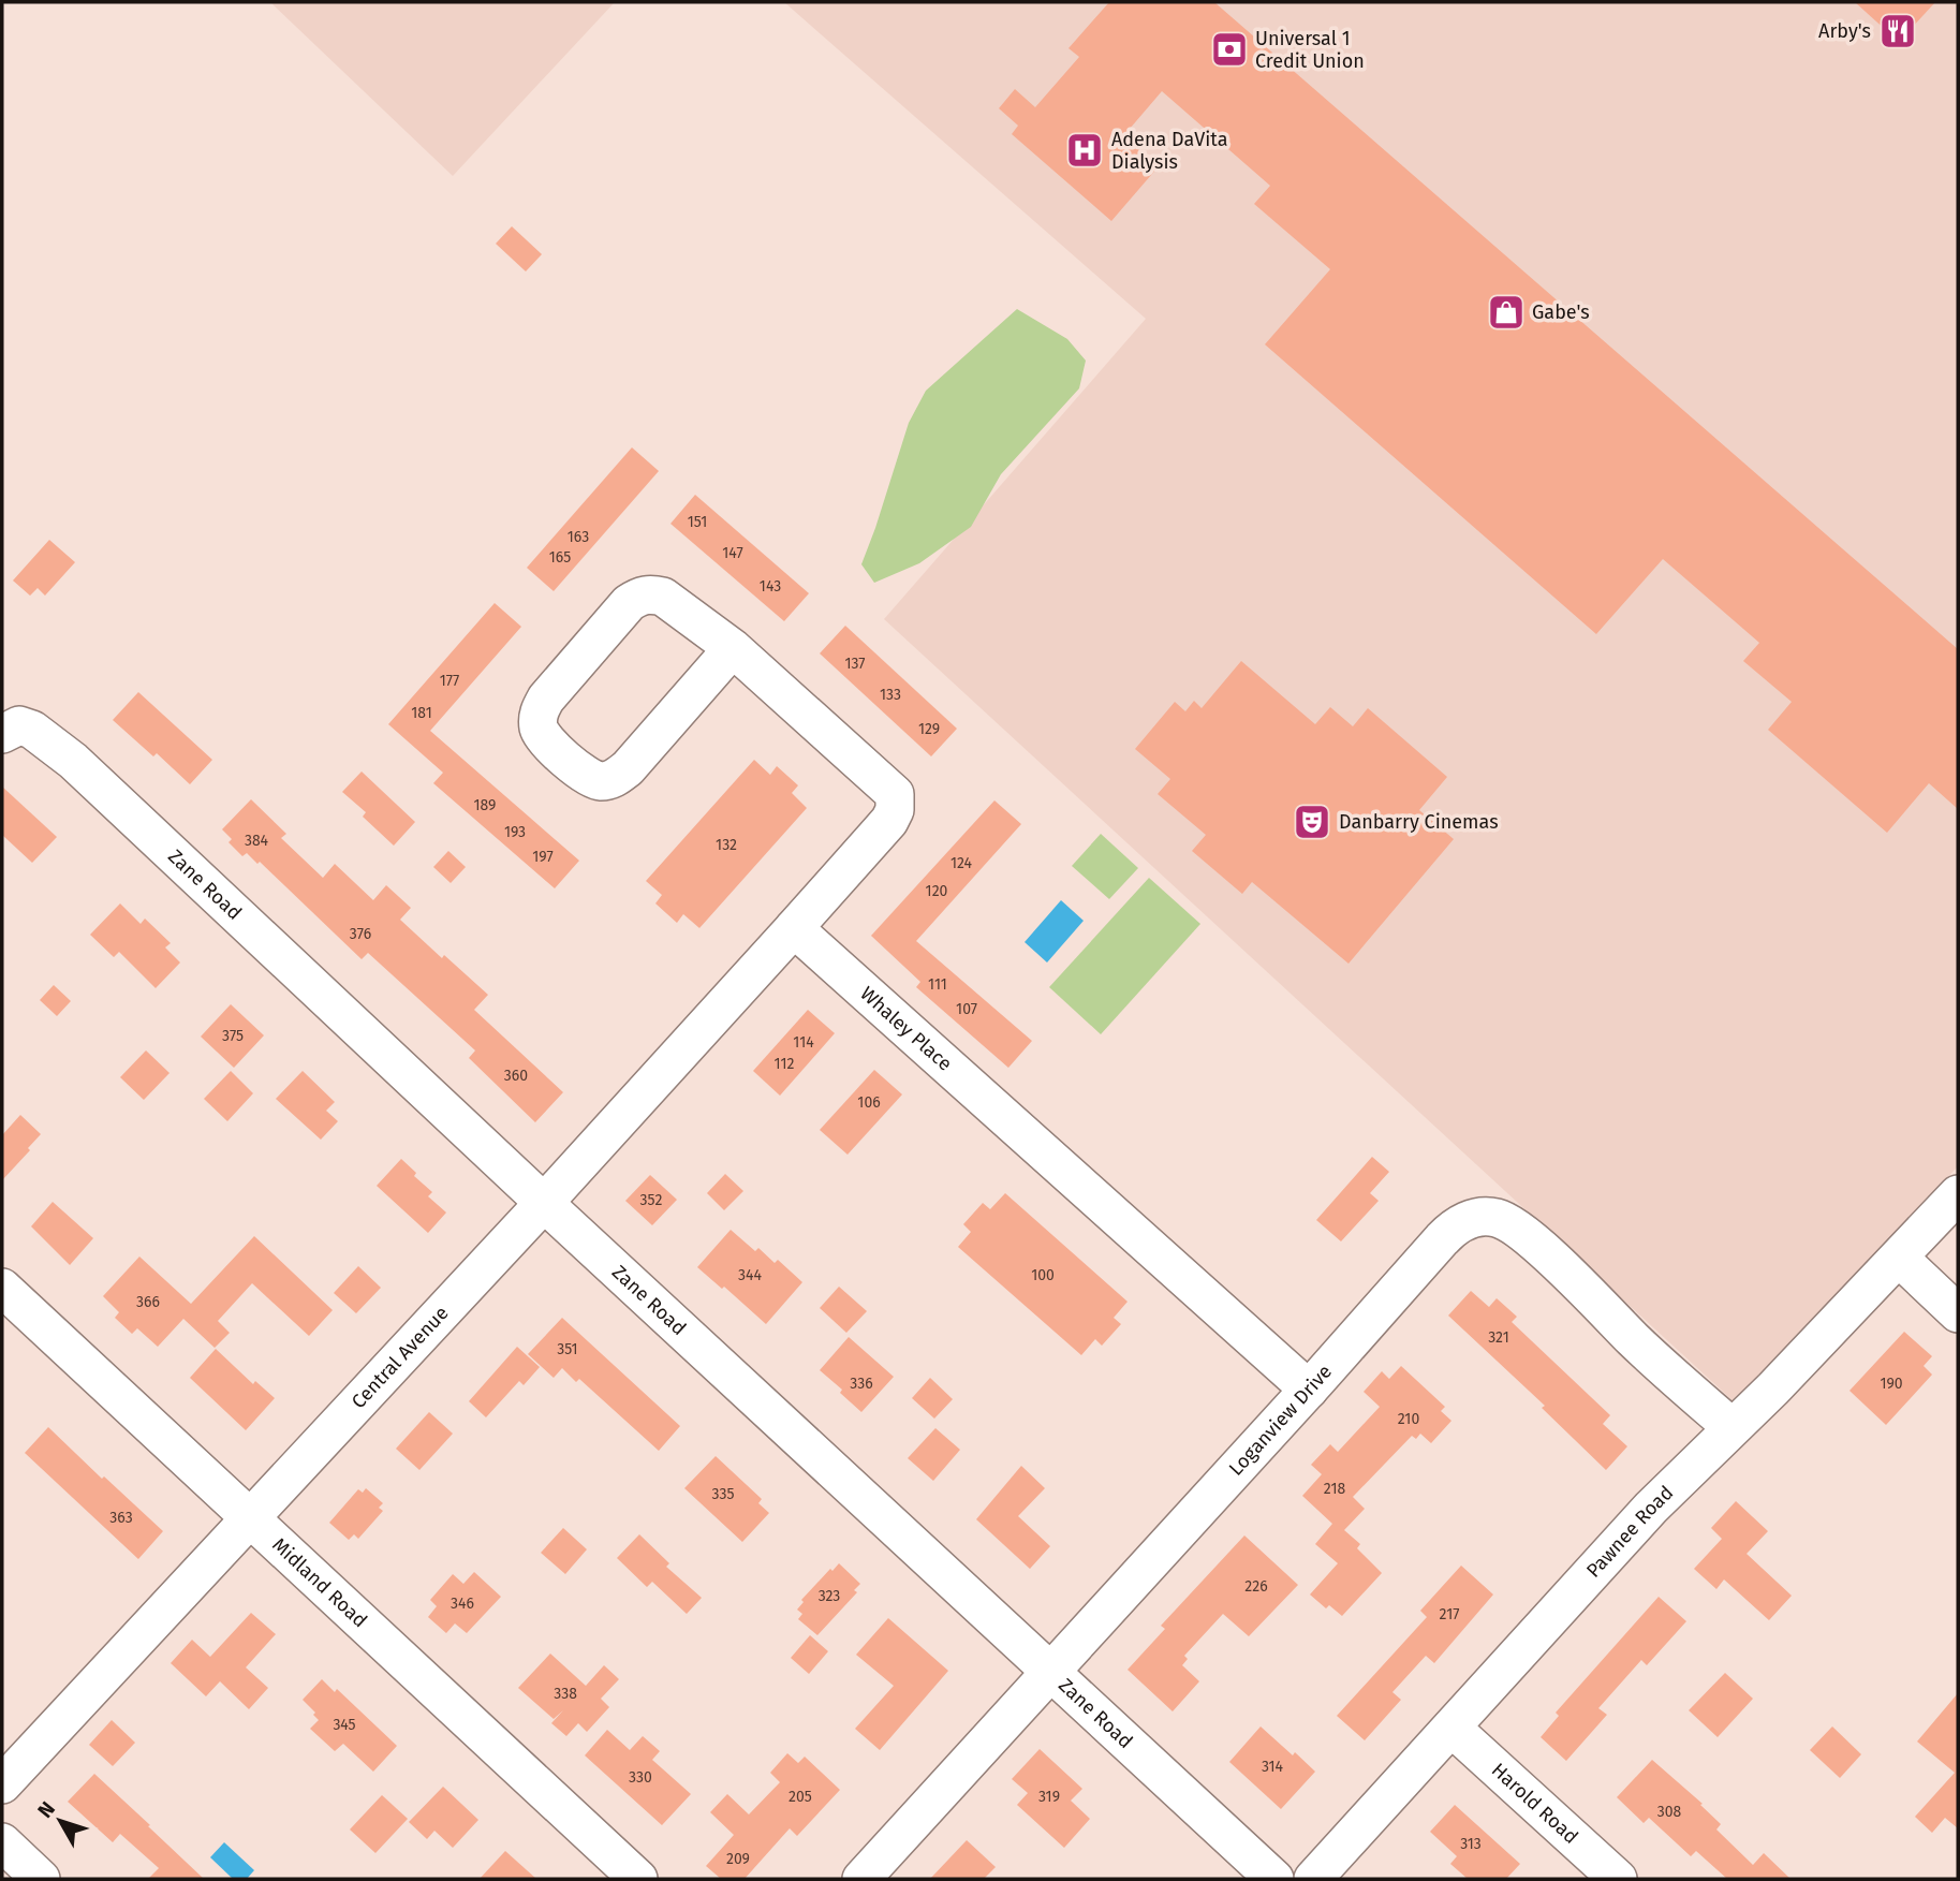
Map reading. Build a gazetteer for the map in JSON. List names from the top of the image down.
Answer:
{
  "streets": {
    "street": [
      "Zane Road",
      "Whaley Place",
      "Central Avenue",
      "Loganview Drive",
      "Pawnee Road",
      "Midland Road",
      "Harold Road"
    ]
  },
  "crossings": [
    ["Zane Road", "Central Avenue"],
    ["Zane Road", "Loganview Drive"],
    ["Whaley Place", "Central Avenue"],
    ["Whaley Place", "Loganview Drive"],
    ["Central Avenue", "Midland Road"],
    ["Loganview Drive", "Pawnee Road"],
    ["Pawnee Road", "Harold Road"]
  ],
  "places": {
    "restaurant": ["Arby's"],
    "bank": ["Universal 1 Credit Union"],
    "hospital": ["Adena DaVita Dialysis"],
    "shop": ["Gabe's"],
    "theatre": ["Danbarry Cinemas"]
  },
  "house_numbers": [
    "151",
    "163",
    "147",
    "165",
    "143",
    "137",
    "177",
    "133",
    "181",
    "129",
    "189",
    "193",
    "384",
    "132",
    "197",
    "124",
    "120",
    "376",
    "111",
    "107",
    "375",
    "114",
    "112",
    "360",
    "106",
    "352",
    "344",
    "100",
    "366",
    "321",
    "351",
    "336",
    "190",
    "210",
    "218",
    "335",
    "363",
    "226",
    "323",
    "346",
    "217",
    "338",
    "345",
    "314",
    "330",
    "205",
    "319",
    "308",
    "313",
    "209"
  ],
  "north": "top left"
}
